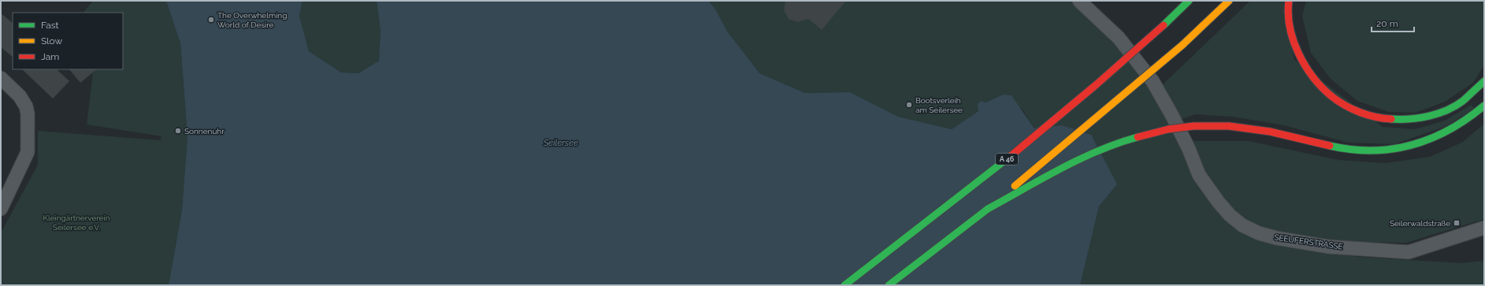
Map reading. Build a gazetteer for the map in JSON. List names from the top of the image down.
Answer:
{
  "streets": {
    "highway": ["A 46"],
    "street": ["SEEUFERSTRASSE"]
  },
  "water": ["Seilersee"],
  "parks": ["Kleingärtnerverein Seilersee e.V."],
  "places": {
    "other": ["The Overwhelming World of Desire", "Bootsverleih am Seilersee", "Sonnenuhr"],
    "transit": ["Seilerwaldstraße"]
  },
  "legend": ["Fast", "Slow", "Jam"],
  "scale_bar": "20 m"
}
